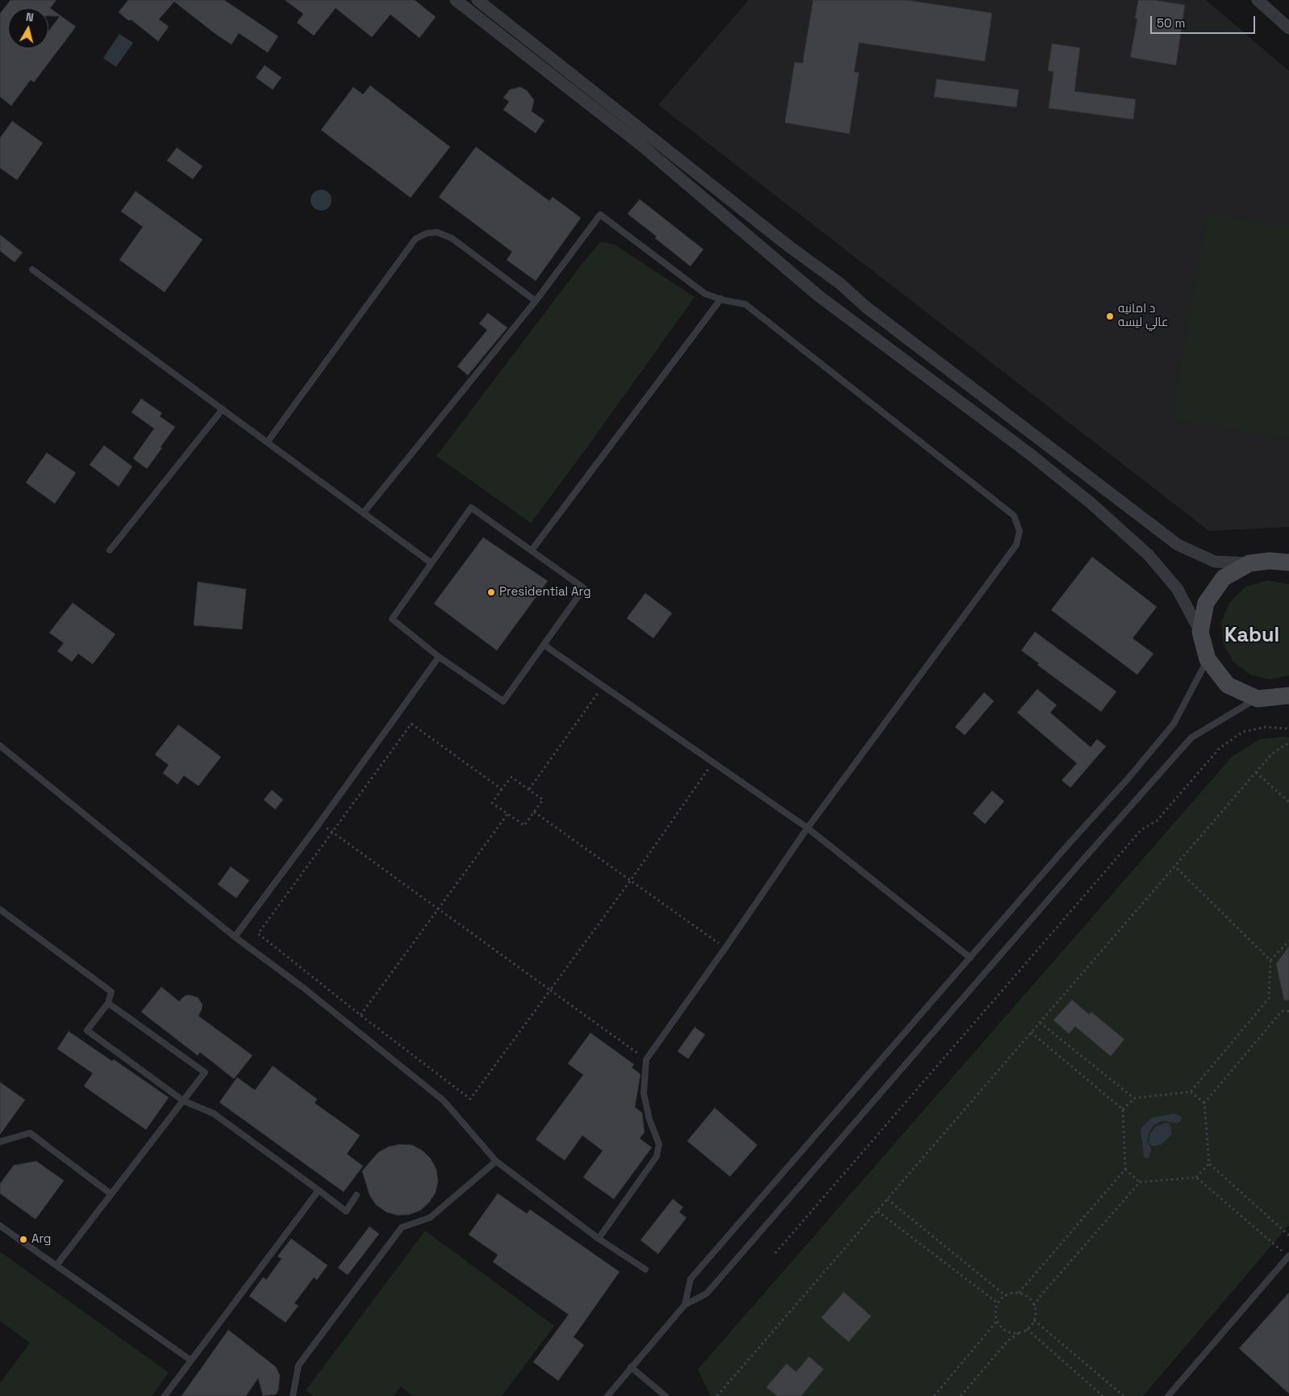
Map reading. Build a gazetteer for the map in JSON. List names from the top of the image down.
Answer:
{
  "districts": ["Kabul"],
  "places": ["د امانیه عالي لیسه", "Presidential Arg", "Arg"],
  "scale_bar": "50 m",
  "north": "top"
}
